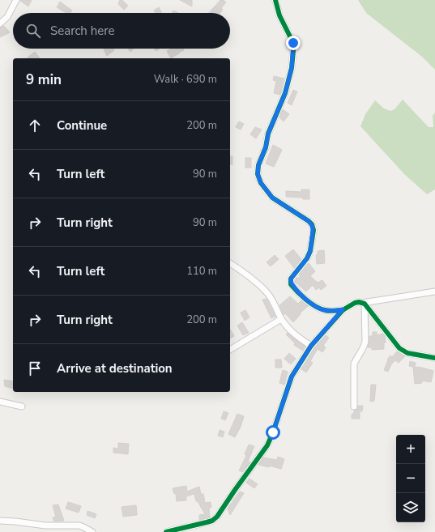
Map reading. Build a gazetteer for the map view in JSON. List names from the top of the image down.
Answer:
{
  "page": {
    "search": "Search here",
    "heading": ["9 min", "Walk · 690 m"],
    "list": [
      ["Continue", "200 m"],
      ["Turn left", "90 m"],
      ["Turn right", "90 m"],
      ["Turn left", "110 m"],
      ["Turn right", "200 m"],
      "Arrive at destination"
    ],
    "map_buttons": ["+", "−"]
  }
}
